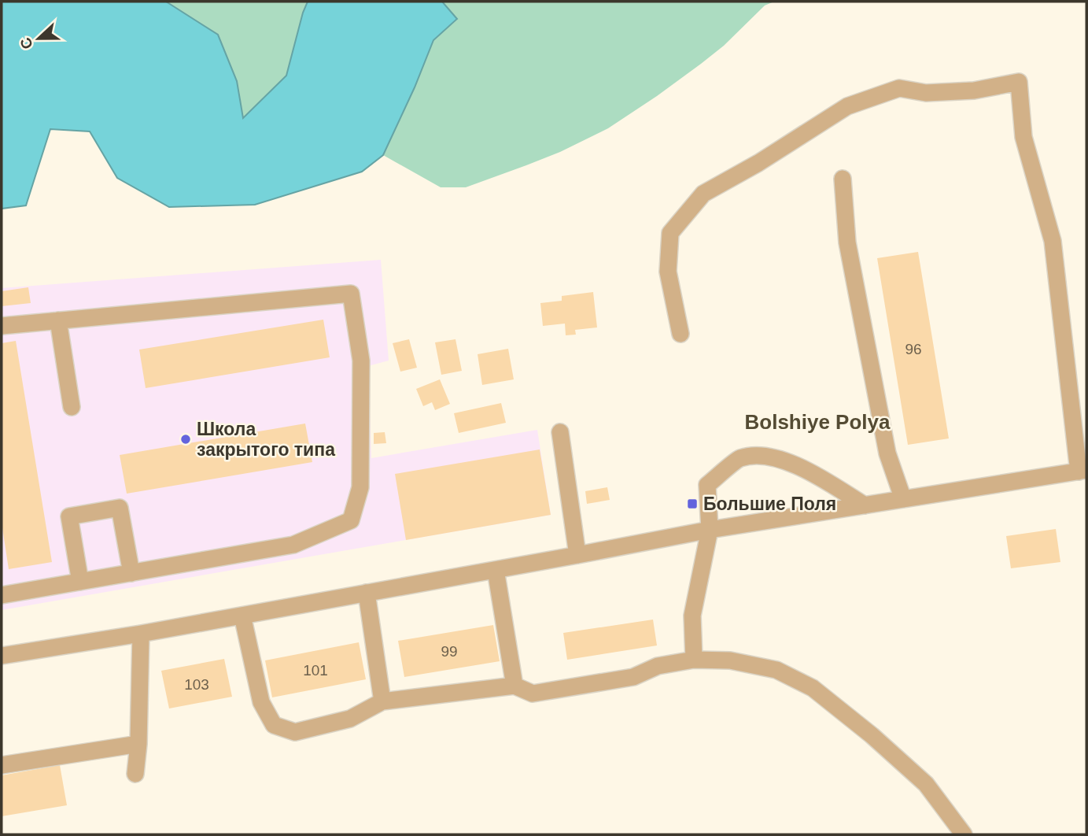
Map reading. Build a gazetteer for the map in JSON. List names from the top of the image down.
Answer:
{
  "districts": ["Bolshiye Polya"],
  "places": {
    "other": ["Школа закрытого типа"],
    "transit": ["Большие Поля"]
  },
  "house_numbers": [
    "96",
    "99",
    "101",
    "103"
  ],
  "north": "left"
}
